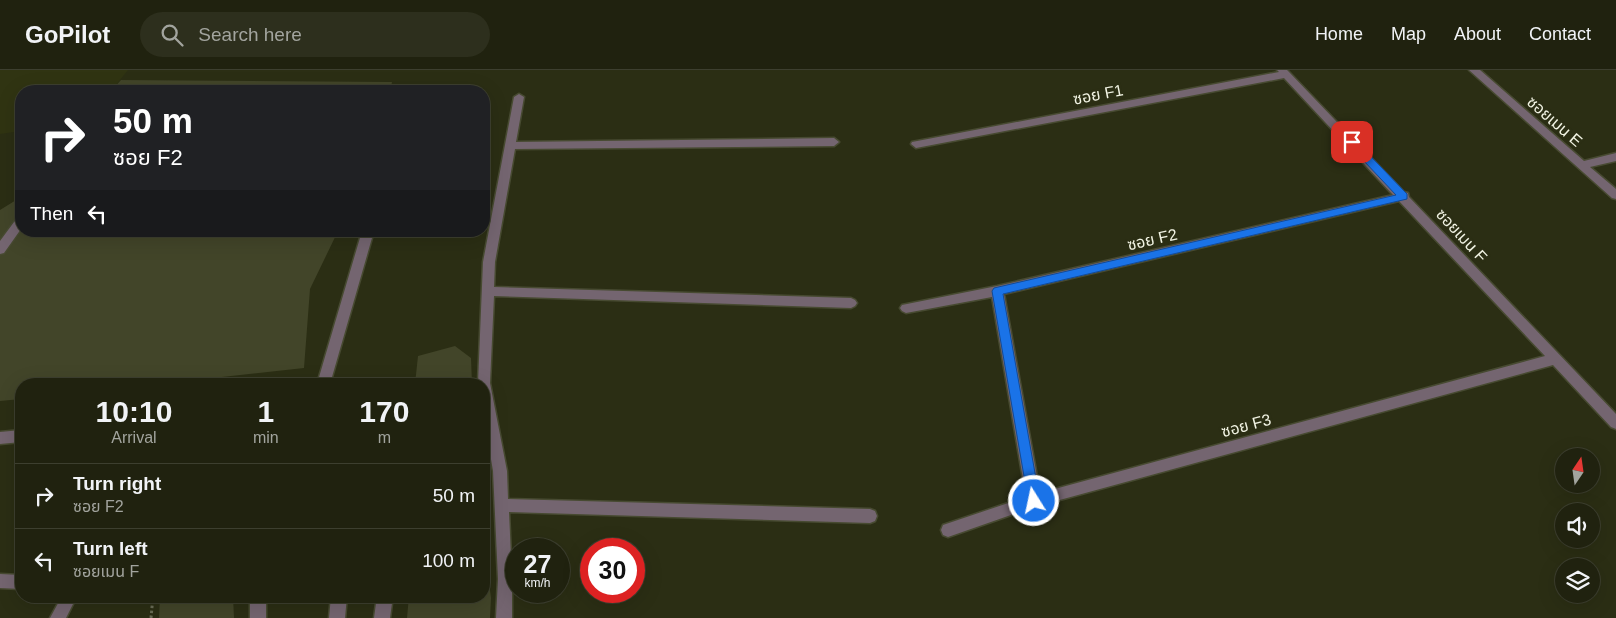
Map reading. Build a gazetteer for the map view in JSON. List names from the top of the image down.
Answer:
{
  "streets": {
    "street": [
      "ซอย F1",
      "ซอยเมน E",
      "ซอยเมน F",
      "ซอย F2",
      "ซอย F3"
    ]
  },
  "crossings": [
    ["ซอย F1", "ซอยเมน F"],
    ["ซอยเมน F", "ซอย F2"],
    ["ซอยเมน F", "ซอย F3"]
  ],
  "north": "top",
  "page": {
    "header": "GoPilot",
    "search": "Search here",
    "nav": [
      "Home",
      "Map",
      "About",
      "Contact"
    ],
    "turn": ["50 m", "ซอย F2"],
    "then": "Then",
    "eta": [
      "10:10",
      "Arrival",
      "1",
      "min",
      "170",
      "m"
    ],
    "list": [
      {
        "name": "Turn right",
        "note": "ซอย F2",
        "value": "50 m"
      },
      {
        "name": "Turn left",
        "note": "ซอยเมน F",
        "value": "100 m"
      }
    ],
    "speed": "27 km/h",
    "limit": "30"
  }
}
